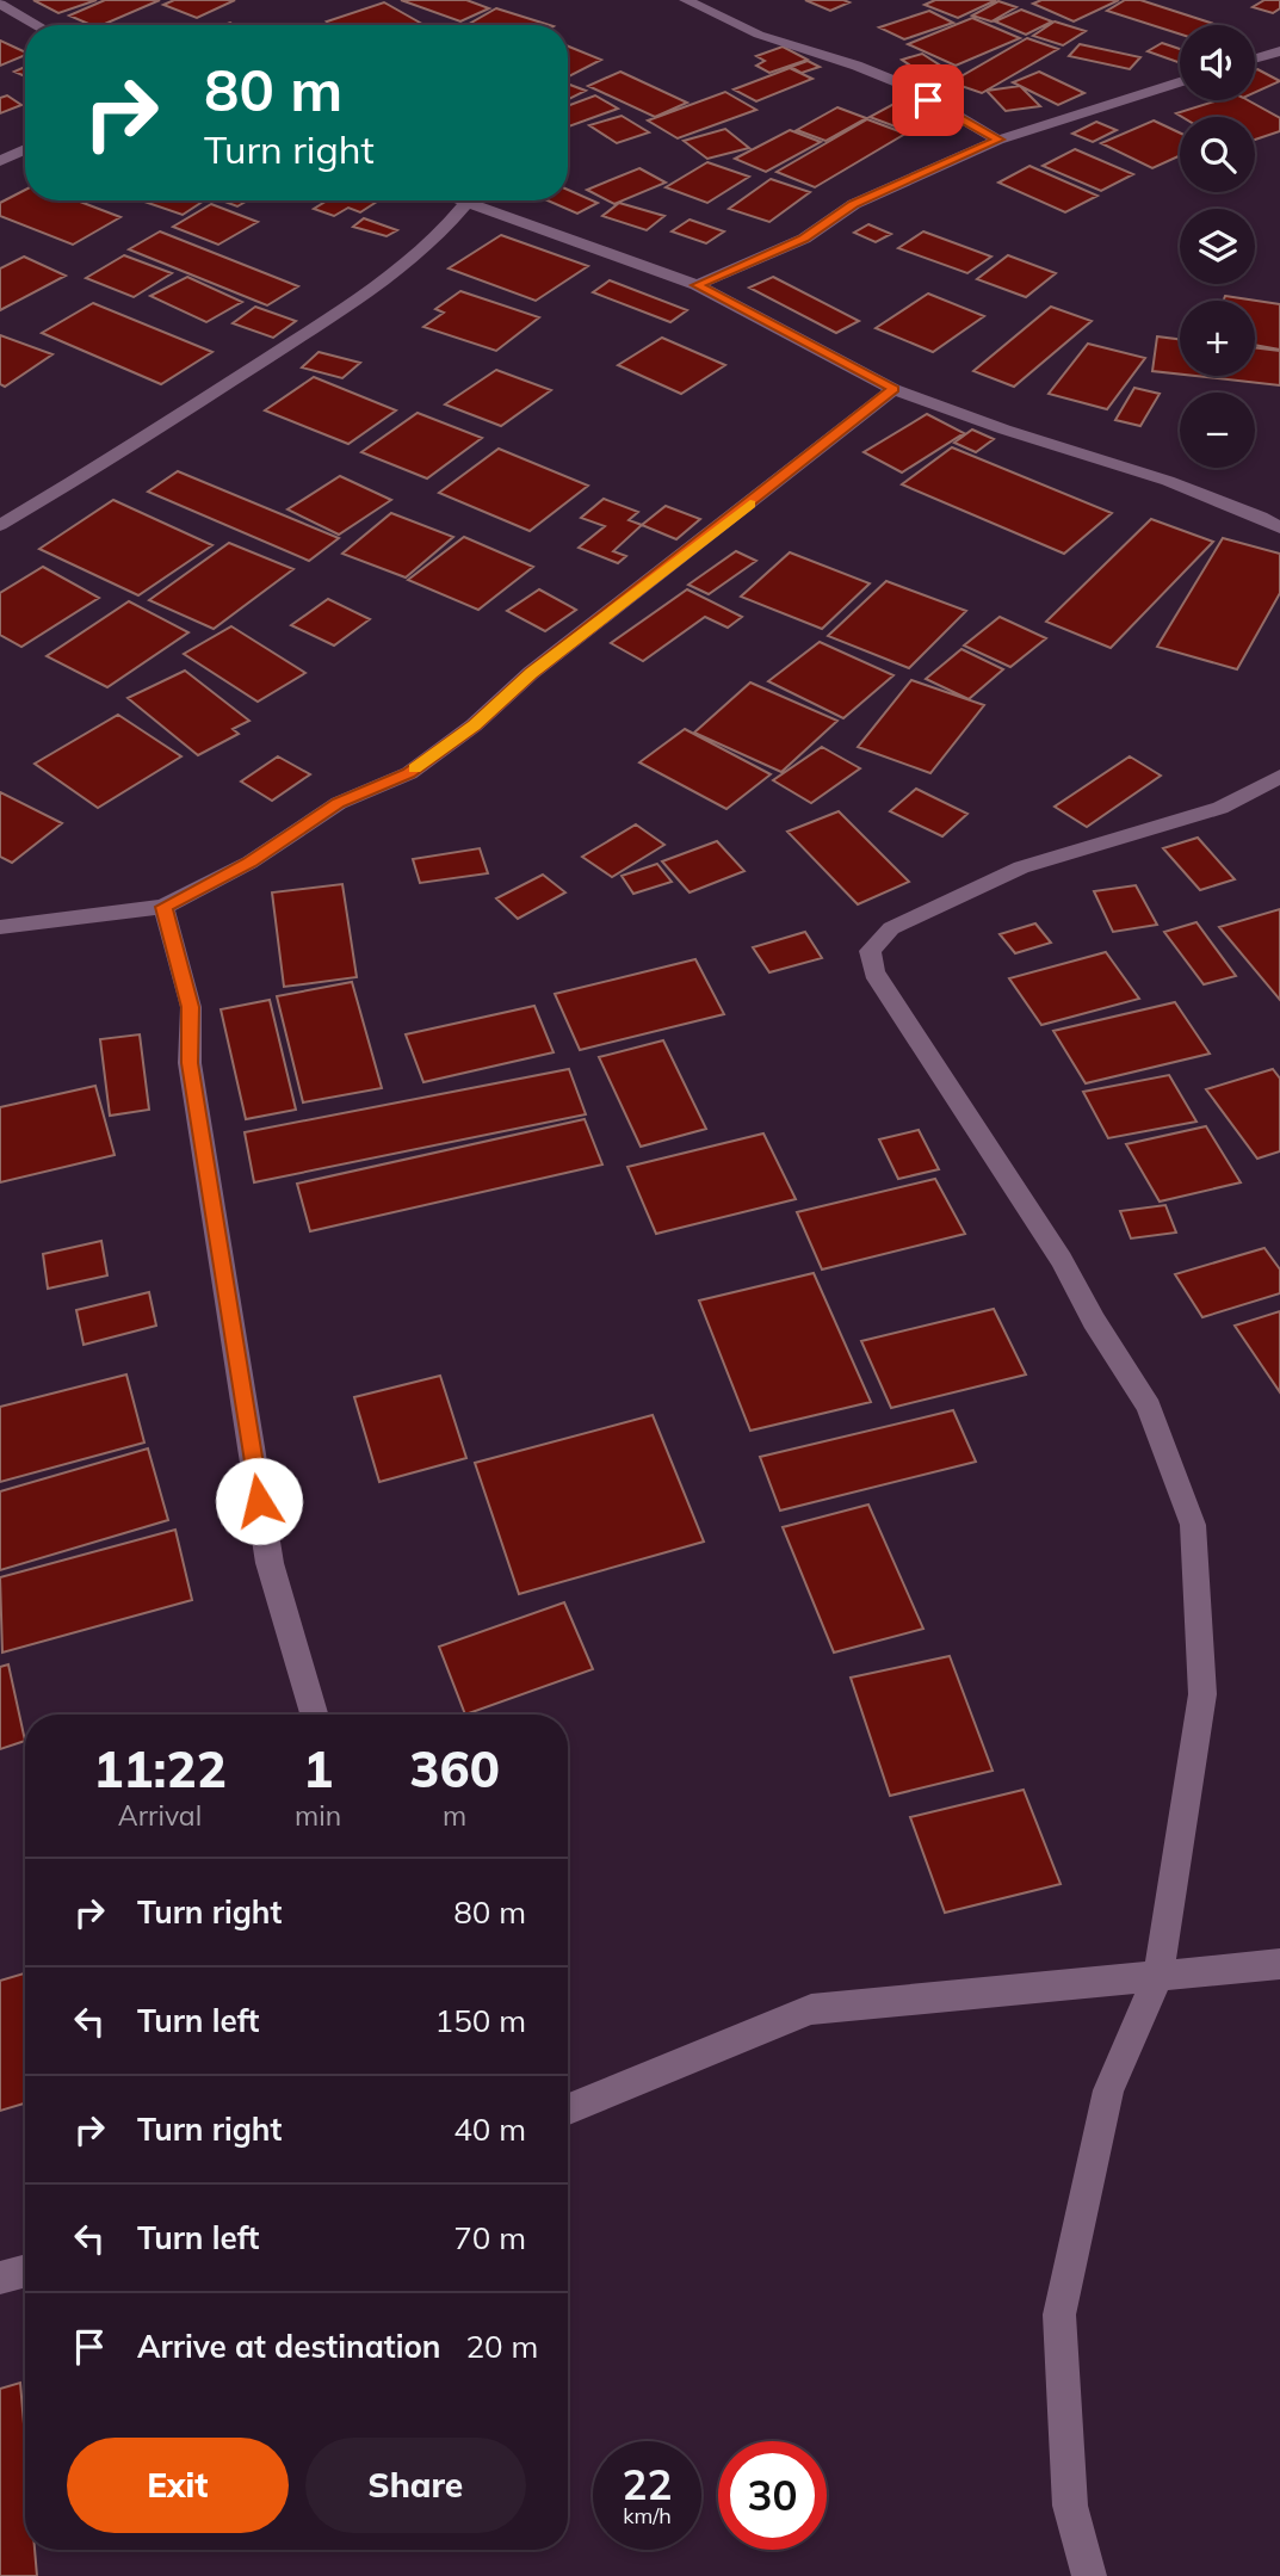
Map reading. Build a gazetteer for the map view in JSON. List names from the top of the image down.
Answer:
{
  "page": {
    "map_buttons": ["+", "−"],
    "turn": ["80 m", "Turn right"],
    "eta": [
      "11:22",
      "Arrival",
      "1",
      "min",
      "360",
      "m"
    ],
    "list": [
      {
        "name": "Turn right",
        "value": "80 m"
      },
      {
        "name": "Turn left",
        "value": "150 m"
      },
      {
        "name": "Turn right",
        "value": "40 m"
      },
      {
        "name": "Turn left",
        "value": "70 m"
      },
      {
        "name": "Arrive at destination",
        "value": "20 m"
      }
    ],
    "buttons": ["Exit", "Share"],
    "speed": "22 km/h",
    "limit": "30"
  }
}
